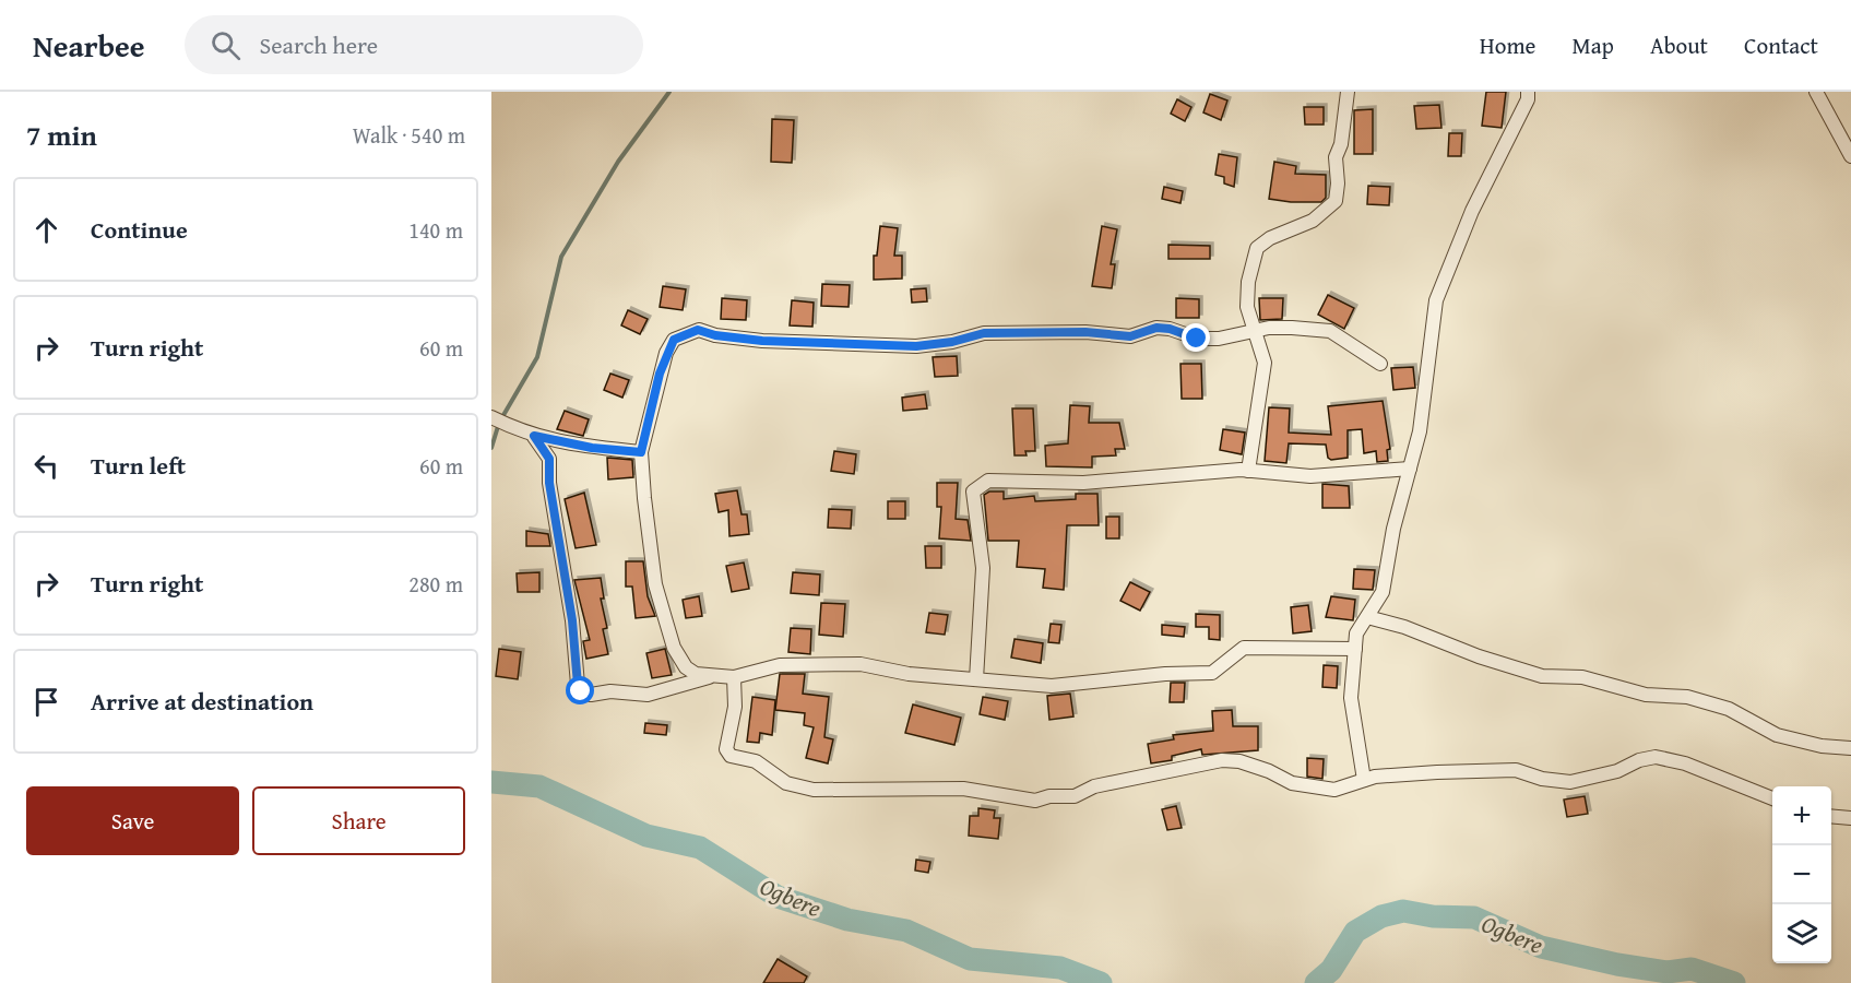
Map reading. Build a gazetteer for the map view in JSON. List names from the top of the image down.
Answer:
{
  "water": ["Ogbere"],
  "page": {
    "header": "Nearbee",
    "search": "Search here",
    "nav": [
      "Home",
      "Map",
      "About",
      "Contact"
    ],
    "heading": ["7 min", "Walk · 540 m"],
    "list": [
      ["Continue", "140 m"],
      ["Turn right", "60 m"],
      ["Turn left", "60 m"],
      ["Turn right", "280 m"],
      "Arrive at destination"
    ],
    "buttons": ["Save", "Share"],
    "map_buttons": ["+", "−"]
  }
}
